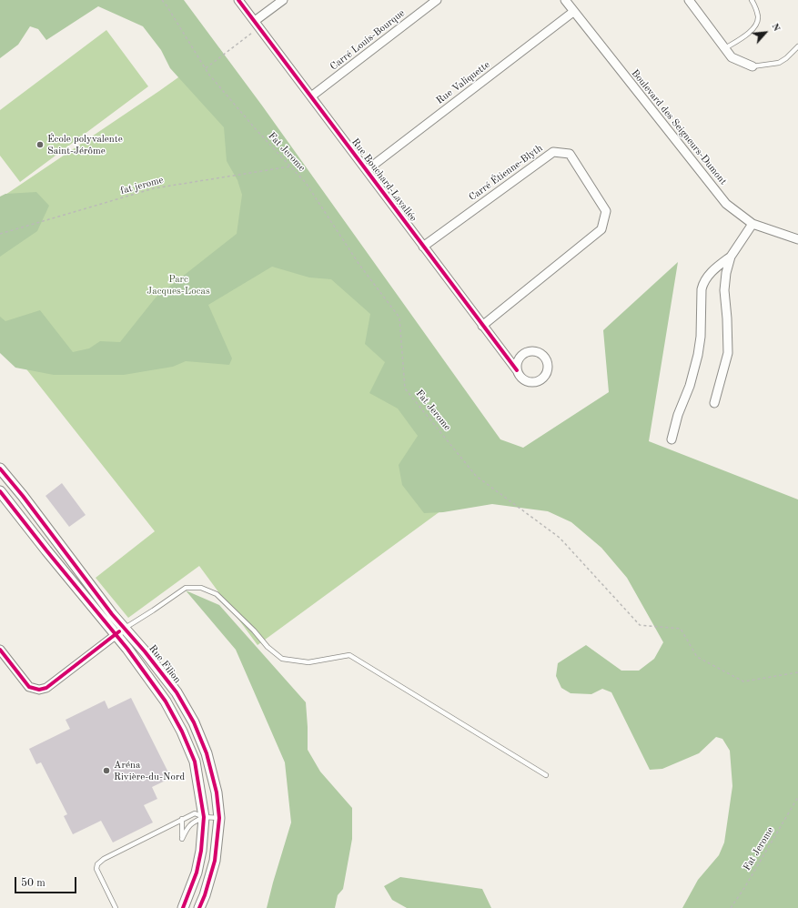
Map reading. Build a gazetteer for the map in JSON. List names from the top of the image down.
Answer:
{
  "streets": {
    "street": [
      "Carré Louis-Bourque",
      "Rue Valiquette",
      "Boulevard des Seigneurs-Dumont",
      "Carré Étienne-Blyth",
      "Rue Bouchard-Lavallée",
      "Rue Filion"
    ],
    "path": ["Fat Jerome", "fat jerome"]
  },
  "crossings": [
    ["Carré Louis-Bourque", "Rue Bouchard-Lavallée"],
    ["Rue Valiquette", "Boulevard des Seigneurs-Dumont"],
    ["Rue Valiquette", "Rue Bouchard-Lavallée"],
    ["Fat Jerome", "fat jerome"],
    ["Carré Étienne-Blyth", "Rue Bouchard-Lavallée"]
  ],
  "parks": ["Parc Jacques-Locas"],
  "places": ["École polyvalente Saint-Jérôme", "Aréna Rivière-du-Nord"],
  "scale_bar": "50 m",
  "north": "top right"
}
